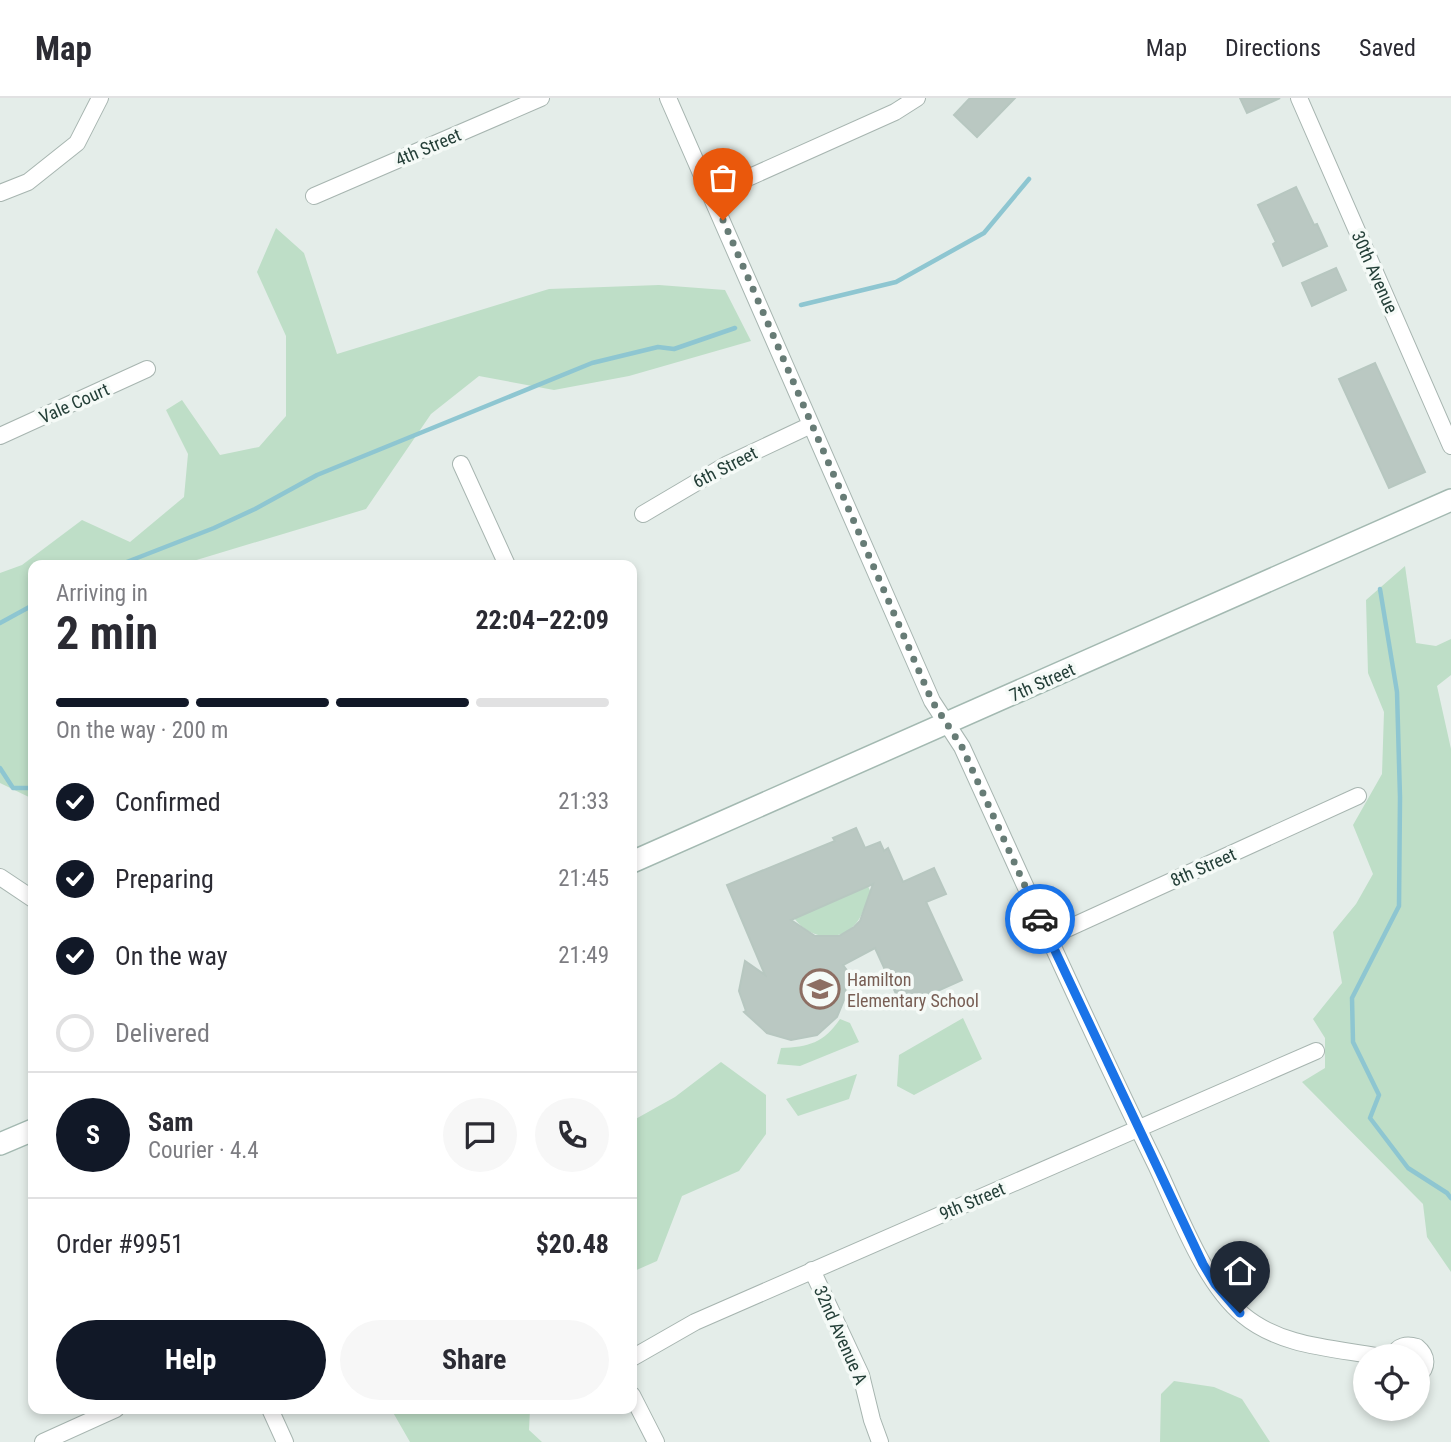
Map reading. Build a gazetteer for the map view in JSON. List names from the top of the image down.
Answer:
{
  "streets": {
    "street": [
      "4th Street",
      "30th Avenue",
      "Vale Court",
      "6th Street",
      "7th Street",
      "8th Street",
      "9th Street",
      "32nd Avenue A"
    ]
  },
  "crossings": [
    ["9th Street", "32nd Avenue A"]
  ],
  "places": {
    "school or university": ["Hamilton Elementary School"]
  },
  "page": {
    "header": "Map",
    "nav": ["Map", "Directions", "Saved"],
    "heading": ["2 min", "Arriving in", "22:04–22:09"],
    "panel": [
      "Sam",
      "Courier · 4.4",
      "Order #9951",
      "$20.48"
    ],
    "bar": "On the way · 200 m",
    "list": [
      ["Confirmed", "21:33"],
      ["Preparing", "21:45"],
      ["On the way", "21:49"],
      "Delivered"
    ],
    "round": "S",
    "buttons": ["Help", "Share"]
  }
}
